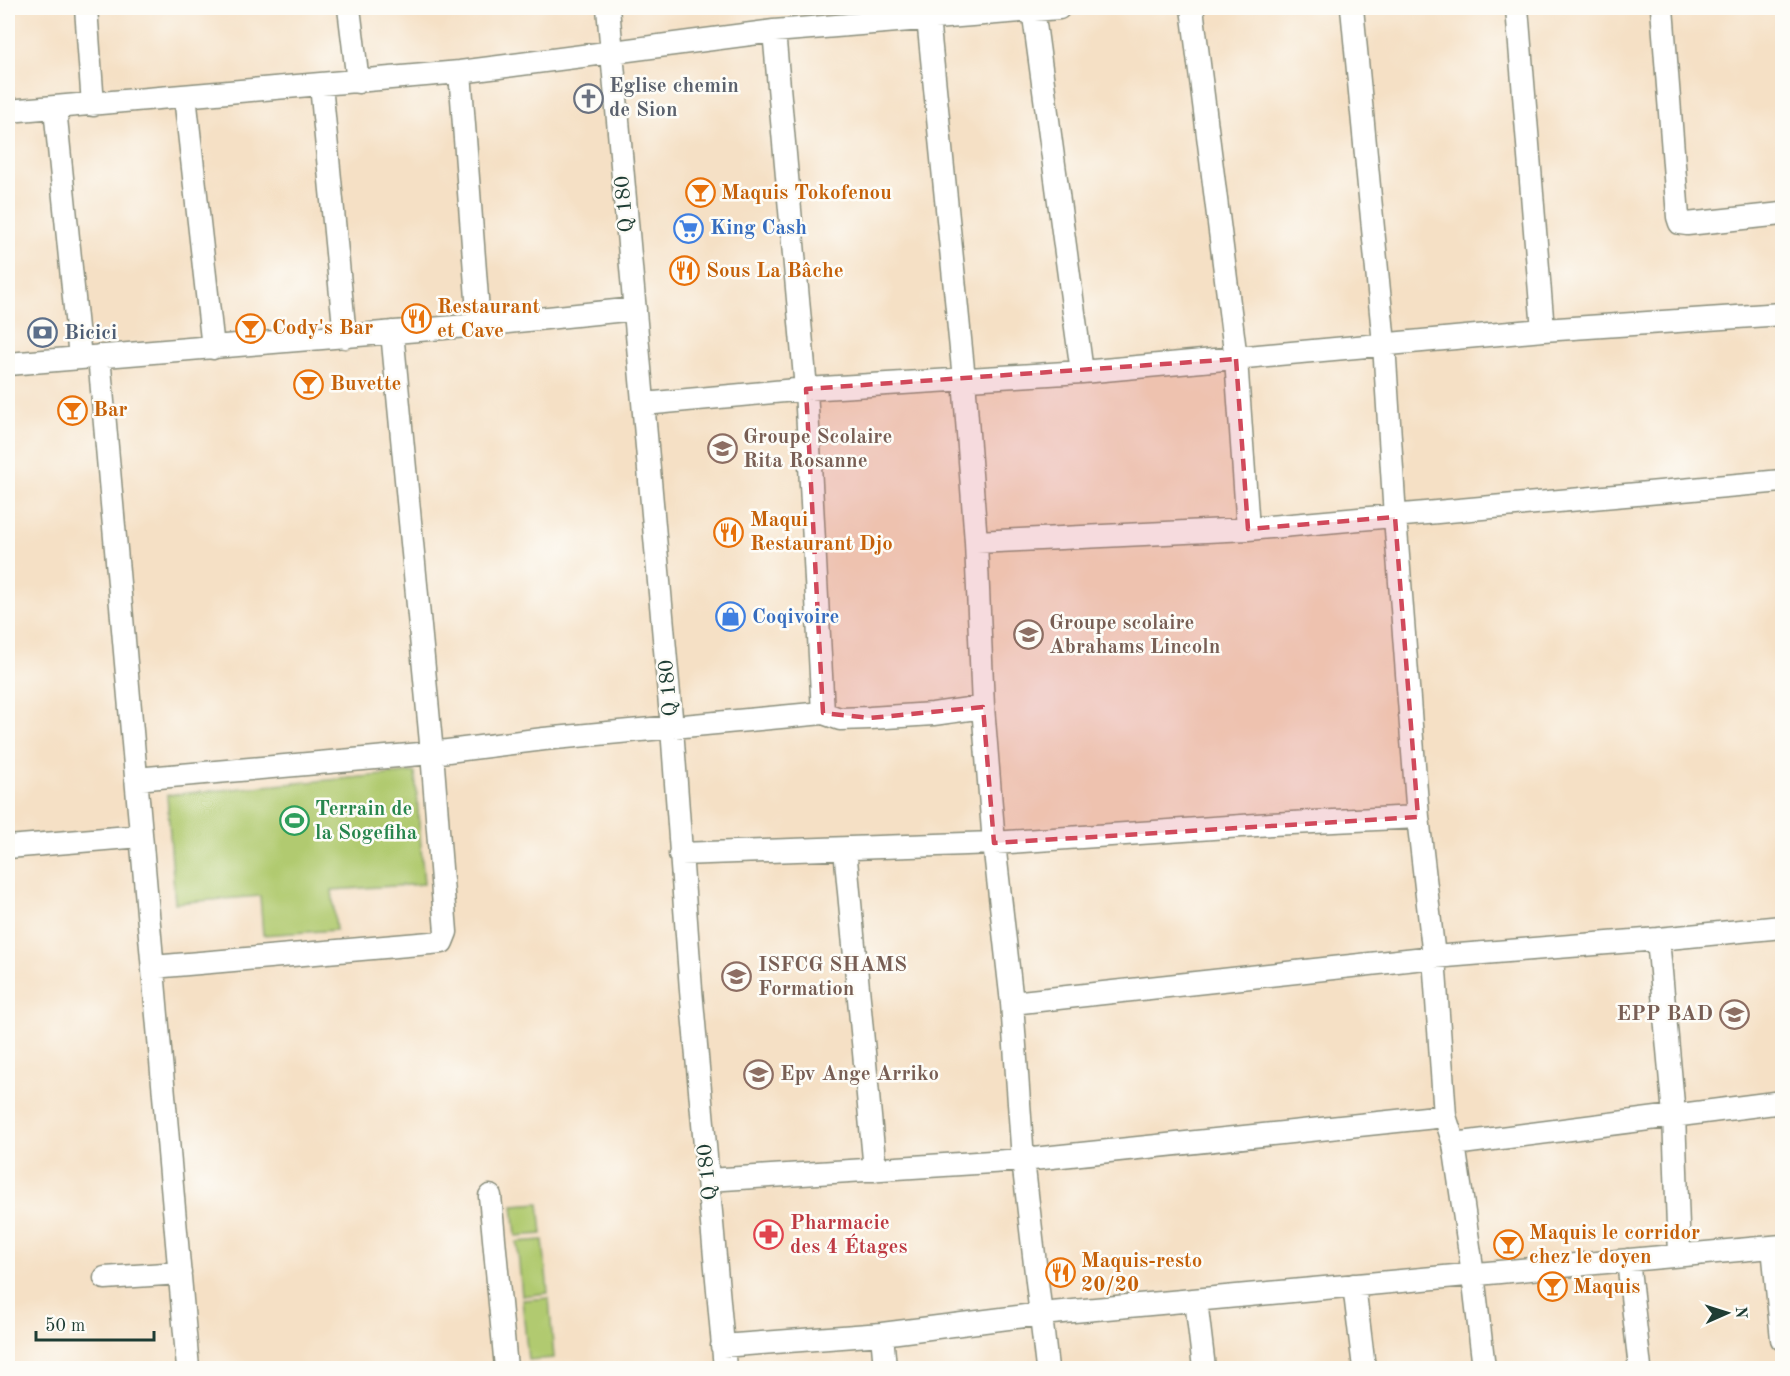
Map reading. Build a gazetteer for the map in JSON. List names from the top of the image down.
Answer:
{
  "streets": {
    "street": ["Q 180"]
  },
  "places": {
    "church": ["Eglise chemin de Sion"],
    "bar": [
      "Maquis Tokofenou",
      "Cody's Bar",
      "Buvette",
      "Bar",
      "Maquis le corridor chez le doyen",
      "Maquis"
    ],
    "supermarket": ["King Cash"],
    "restaurant": [
      "Sous La Bâche",
      "Restaurant et Cave",
      "Maqui Restaurant Djo",
      "Maquis-resto 20/20"
    ],
    "bank": ["Bicici"],
    "school or university": [
      "Groupe Scolaire Rita Rosanne",
      "Groupe scolaire Abrahams Lincoln",
      "ISFCG SHAMS Formation",
      "EPP BAD",
      "Epv Ange Arriko"
    ],
    "shop": ["Coqivoire"],
    "sports": ["Terrain de la Sogefiha"],
    "pharmacy": ["Pharmacie des 4 Étages"]
  },
  "scale_bar": "50 m",
  "north": "right"
}
